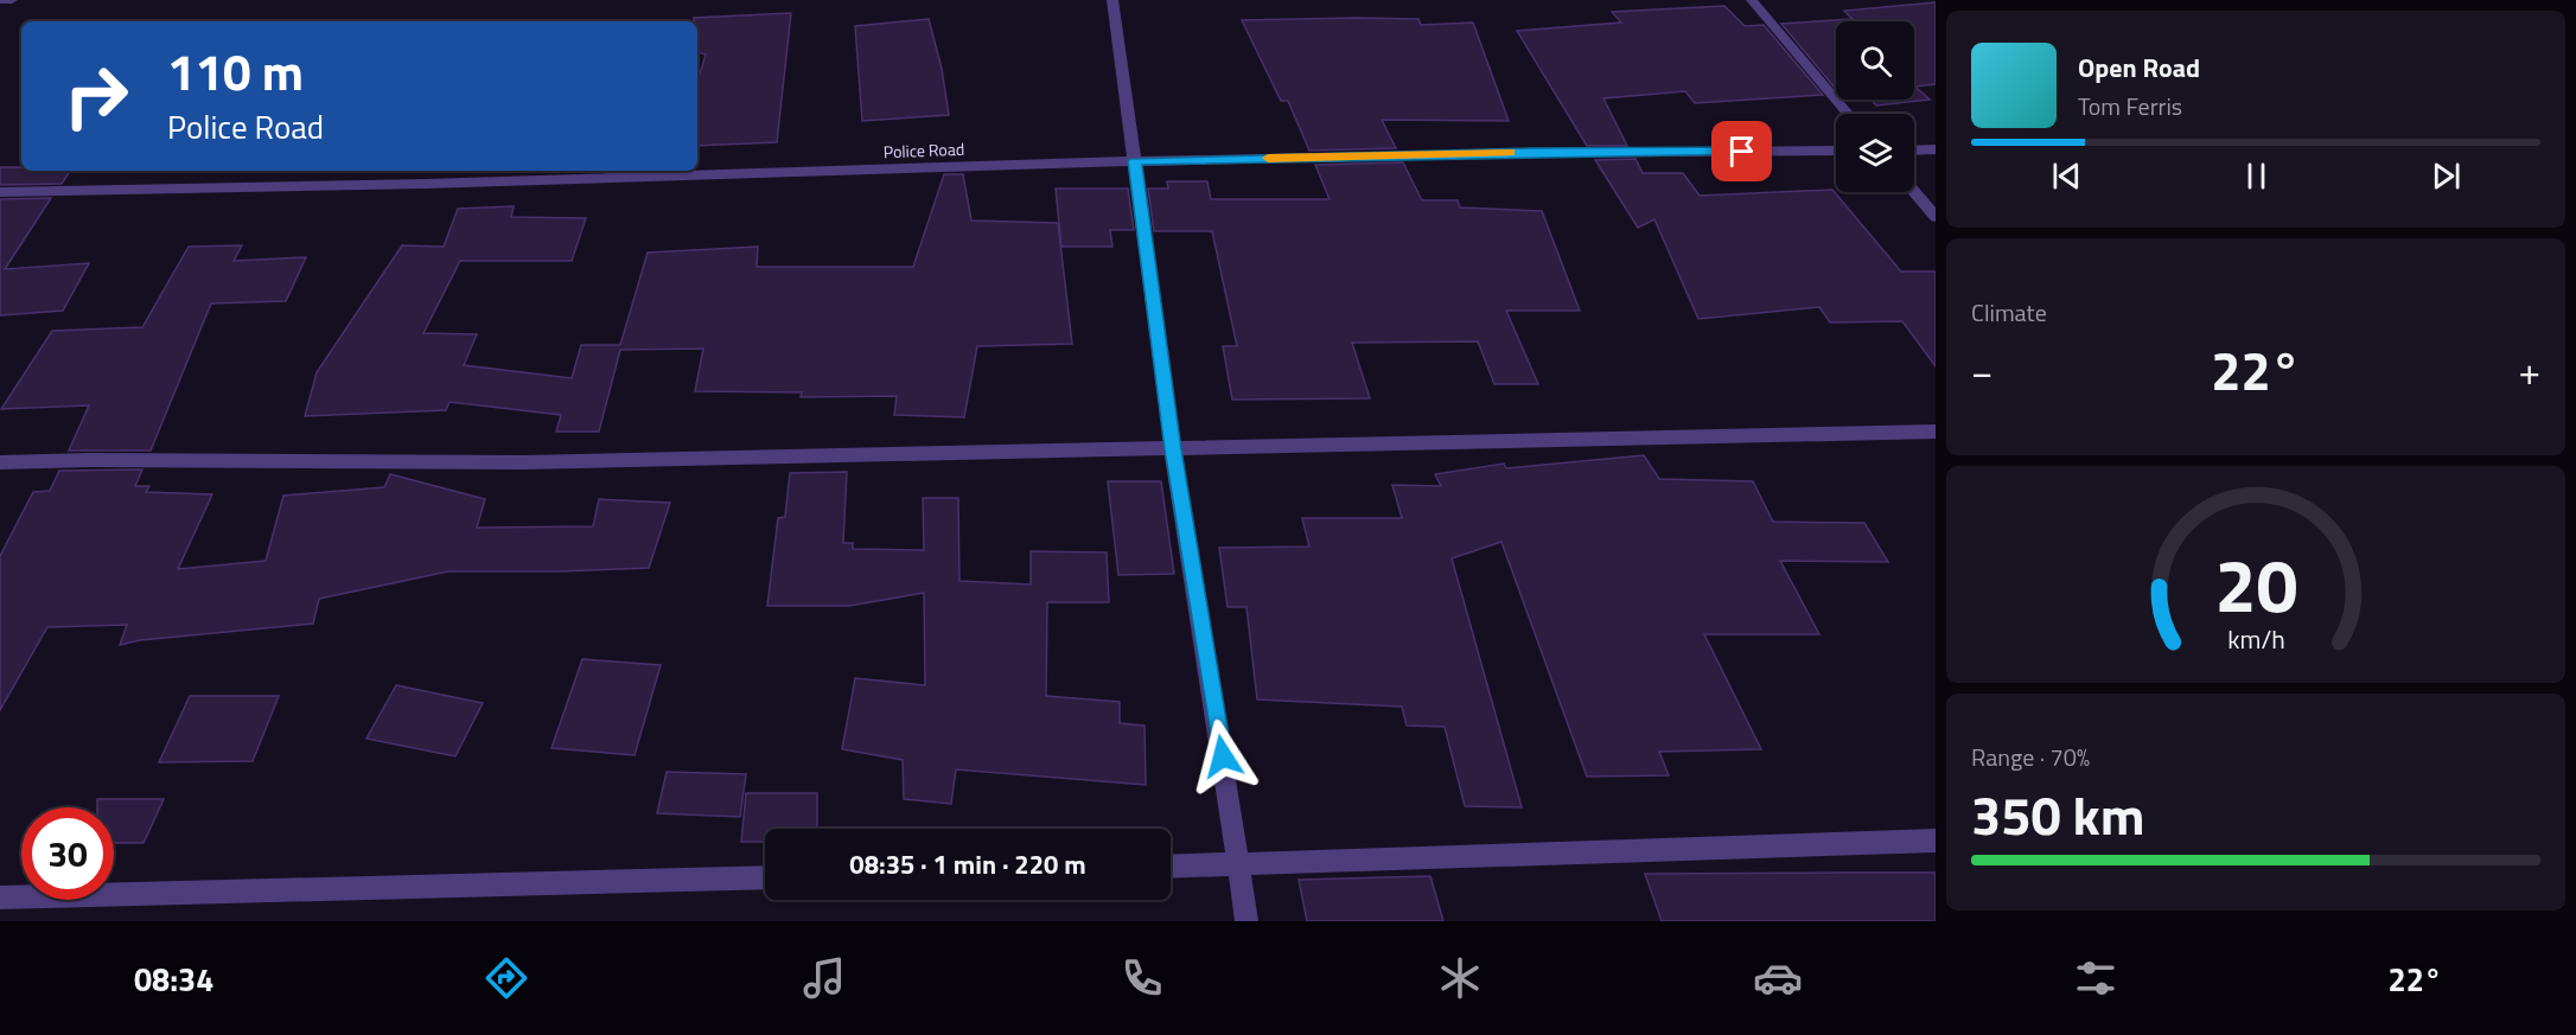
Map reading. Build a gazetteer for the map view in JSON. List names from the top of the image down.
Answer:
{
  "streets": {
    "street": ["Police Road"]
  },
  "page": {
    "turn": ["110 m", "Police Road"],
    "song": ["Open Road", "Tom Ferris"],
    "tile": [
      "Climate",
      ["Range · 70%", "350 km"]
    ],
    "heat": ["−", "22°", "+"],
    "limit": "30",
    "trip": "08:35 · 1 min · 220 m",
    "tabs": ["08:34", "22°"],
    "gauge": ["20", "km/h"]
  }
}
